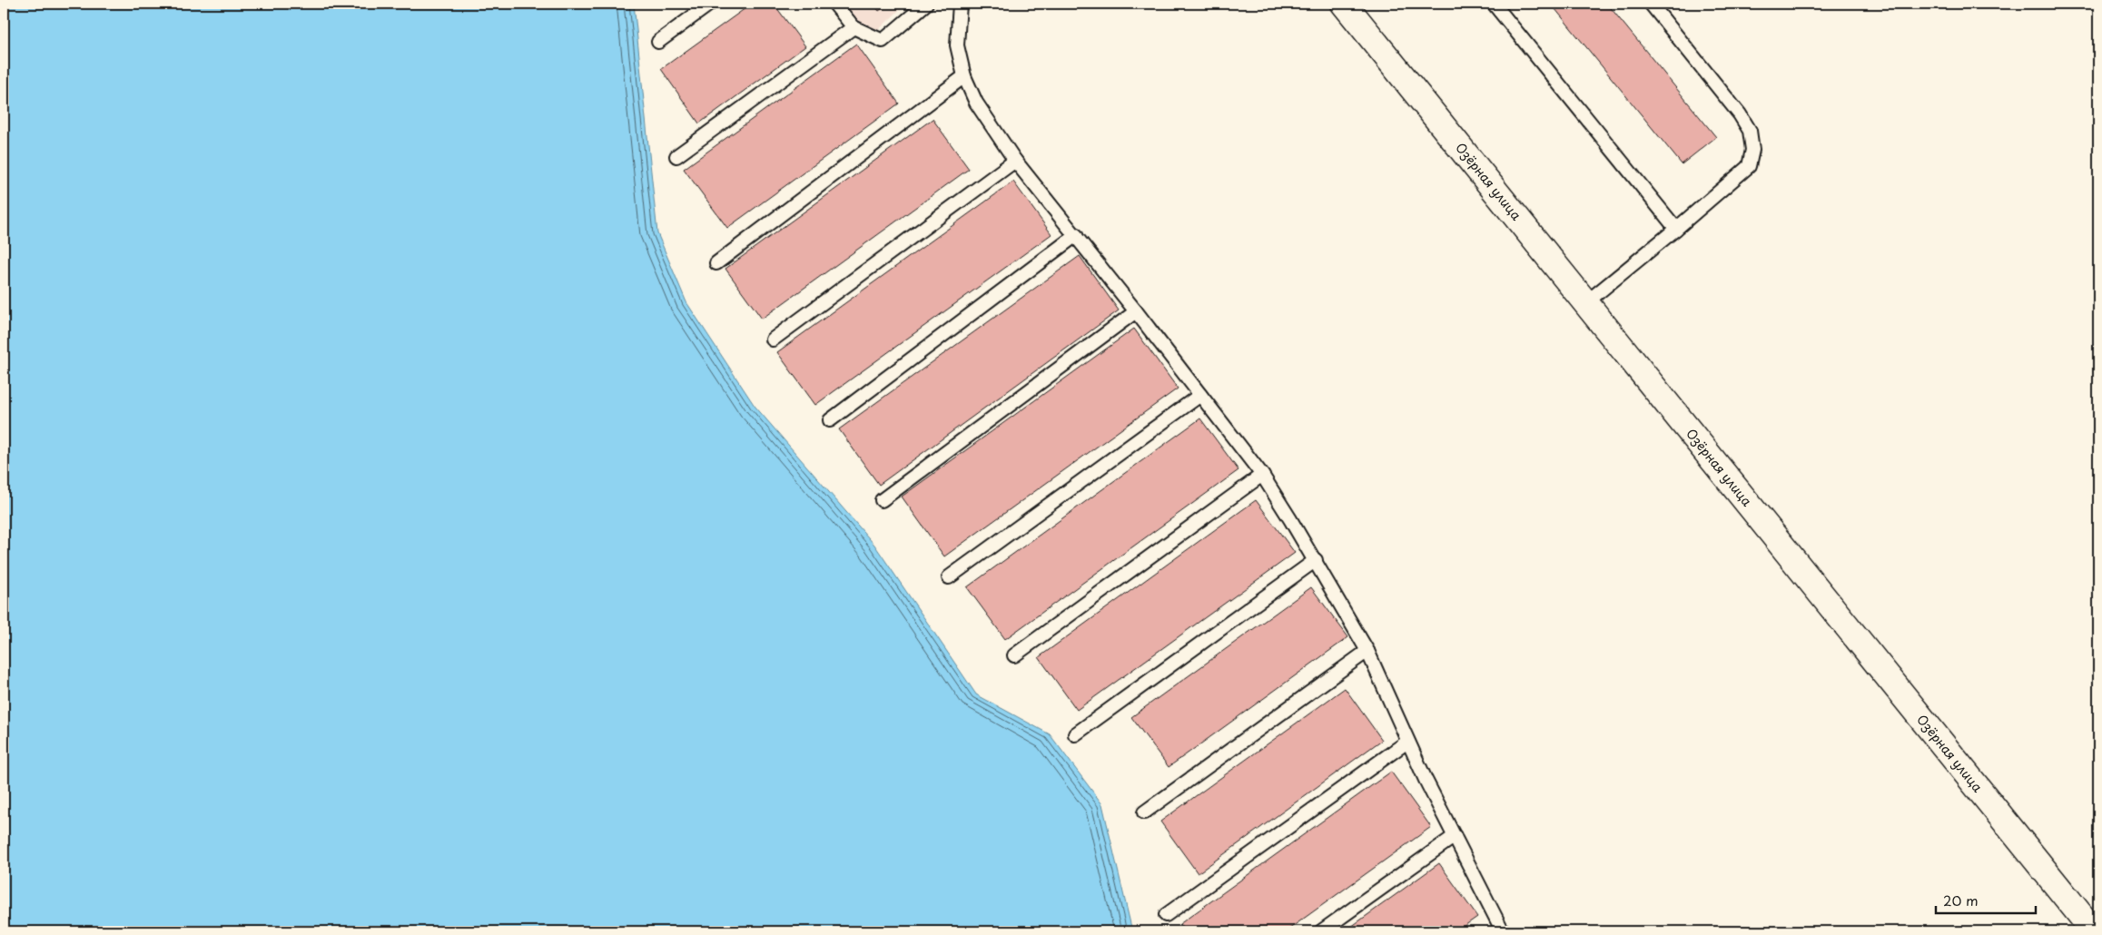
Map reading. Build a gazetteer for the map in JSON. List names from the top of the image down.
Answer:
{
  "streets": {
    "street": ["Озёрная улица"]
  },
  "scale_bar": "20 m"
}
